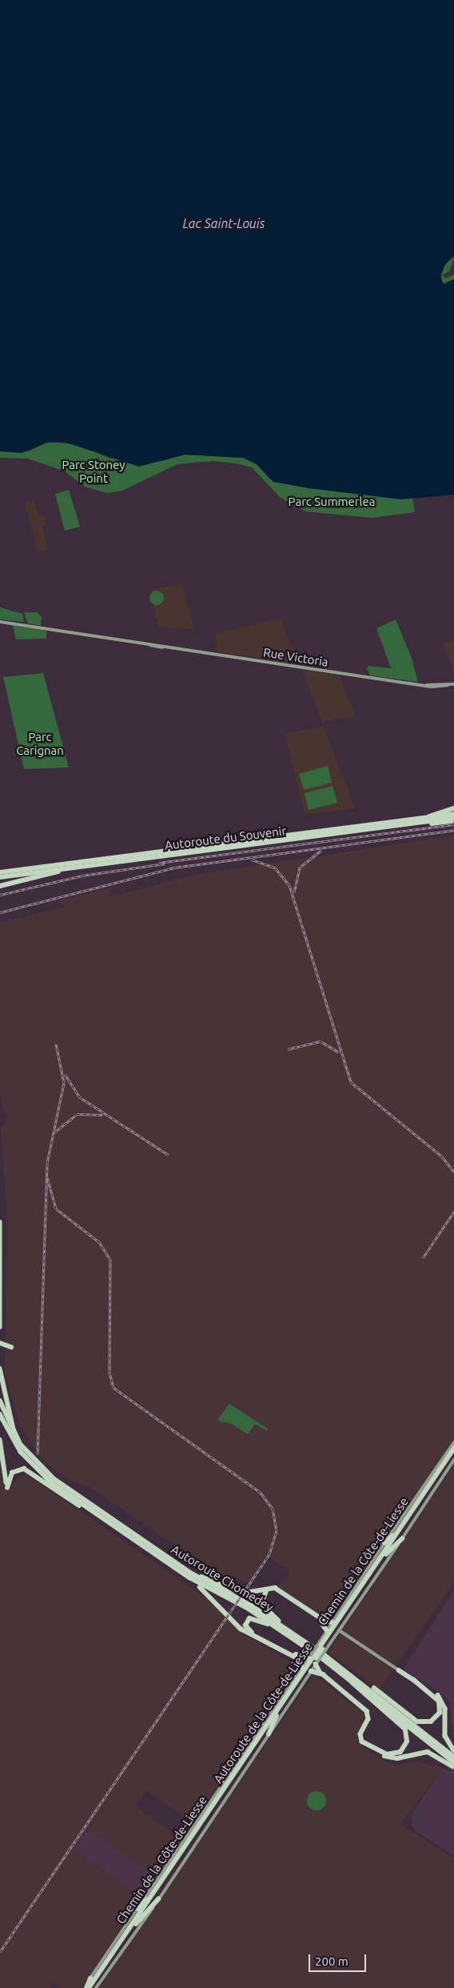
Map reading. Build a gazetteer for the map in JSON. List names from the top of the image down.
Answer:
{
  "streets": {
    "highway": ["Autoroute du Souvenir", "Autoroute Chomedey", "Autoroute de la Côte-de-Liesse"],
    "main road": ["Rue Victoria", "Chemin de la Côte-de-Liesse"]
  },
  "crossings": [
    ["Chemin de la Côte-de-Liesse", "Autoroute de la Côte-de-Liesse"]
  ],
  "water": ["Lac Saint-Louis"],
  "parks": ["Parc Stoney Point", "Parc Summerlea", "Parc Carignan"],
  "scale_bar": "200 m"
}
